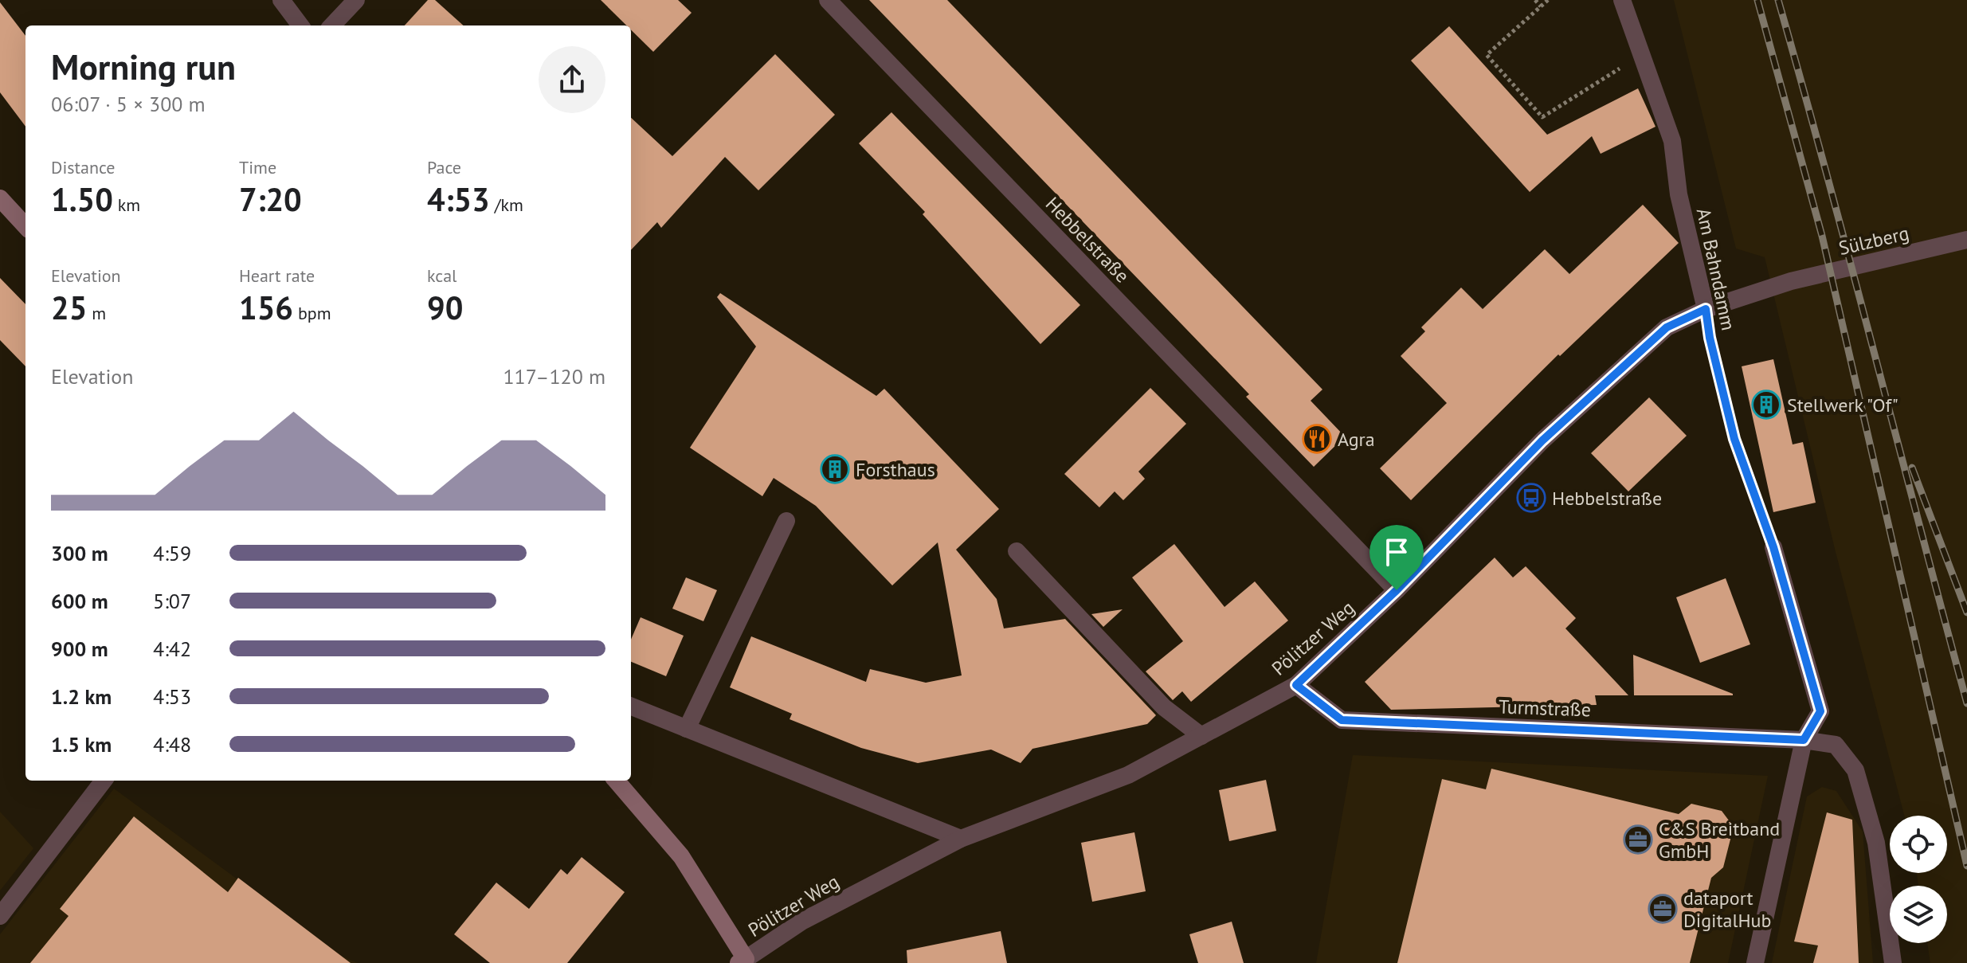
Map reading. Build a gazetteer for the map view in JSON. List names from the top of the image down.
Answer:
{
  "streets": {
    "main road": ["Pölitzer Weg"],
    "street": [
      "Hebbelstraße",
      "Sülzberg",
      "Am Bahndamm",
      "Turmstraße"
    ]
  },
  "crossings": [
    ["Hebbelstraße", "Pölitzer Weg"],
    ["Sülzberg", "Pölitzer Weg"],
    ["Am Bahndamm", "Pölitzer Weg"],
    ["Pölitzer Weg", "Turmstraße"]
  ],
  "places": {
    "building": ["Stellwerk \"Of\"", "Forsthaus"],
    "restaurant": ["Agra"],
    "bus stop": ["Hebbelstraße"],
    "office": ["C&S Breitband GmbH", "dataport DigitalHub"]
  },
  "page": {
    "heading": ["Morning run", "06:07 · 5 × 300 m"],
    "stats": [
      ["Distance", "1.50 km"],
      ["Time", "7:20"],
      ["Pace", "4:53 /km"],
      ["Elevation", "25 m"],
      ["Heart rate", "156 bpm"],
      ["kcal", "90"]
    ],
    "chart": ["Elevation", "117–120 m"],
    "list": [
      {
        "name": "300 m",
        "note": "4:59"
      },
      {
        "name": "600 m",
        "note": "5:07"
      },
      {
        "name": "900 m",
        "note": "4:42"
      },
      {
        "name": "1.2 km",
        "note": "4:53"
      },
      {
        "name": "1.5 km",
        "note": "4:48"
      }
    ]
  }
}
